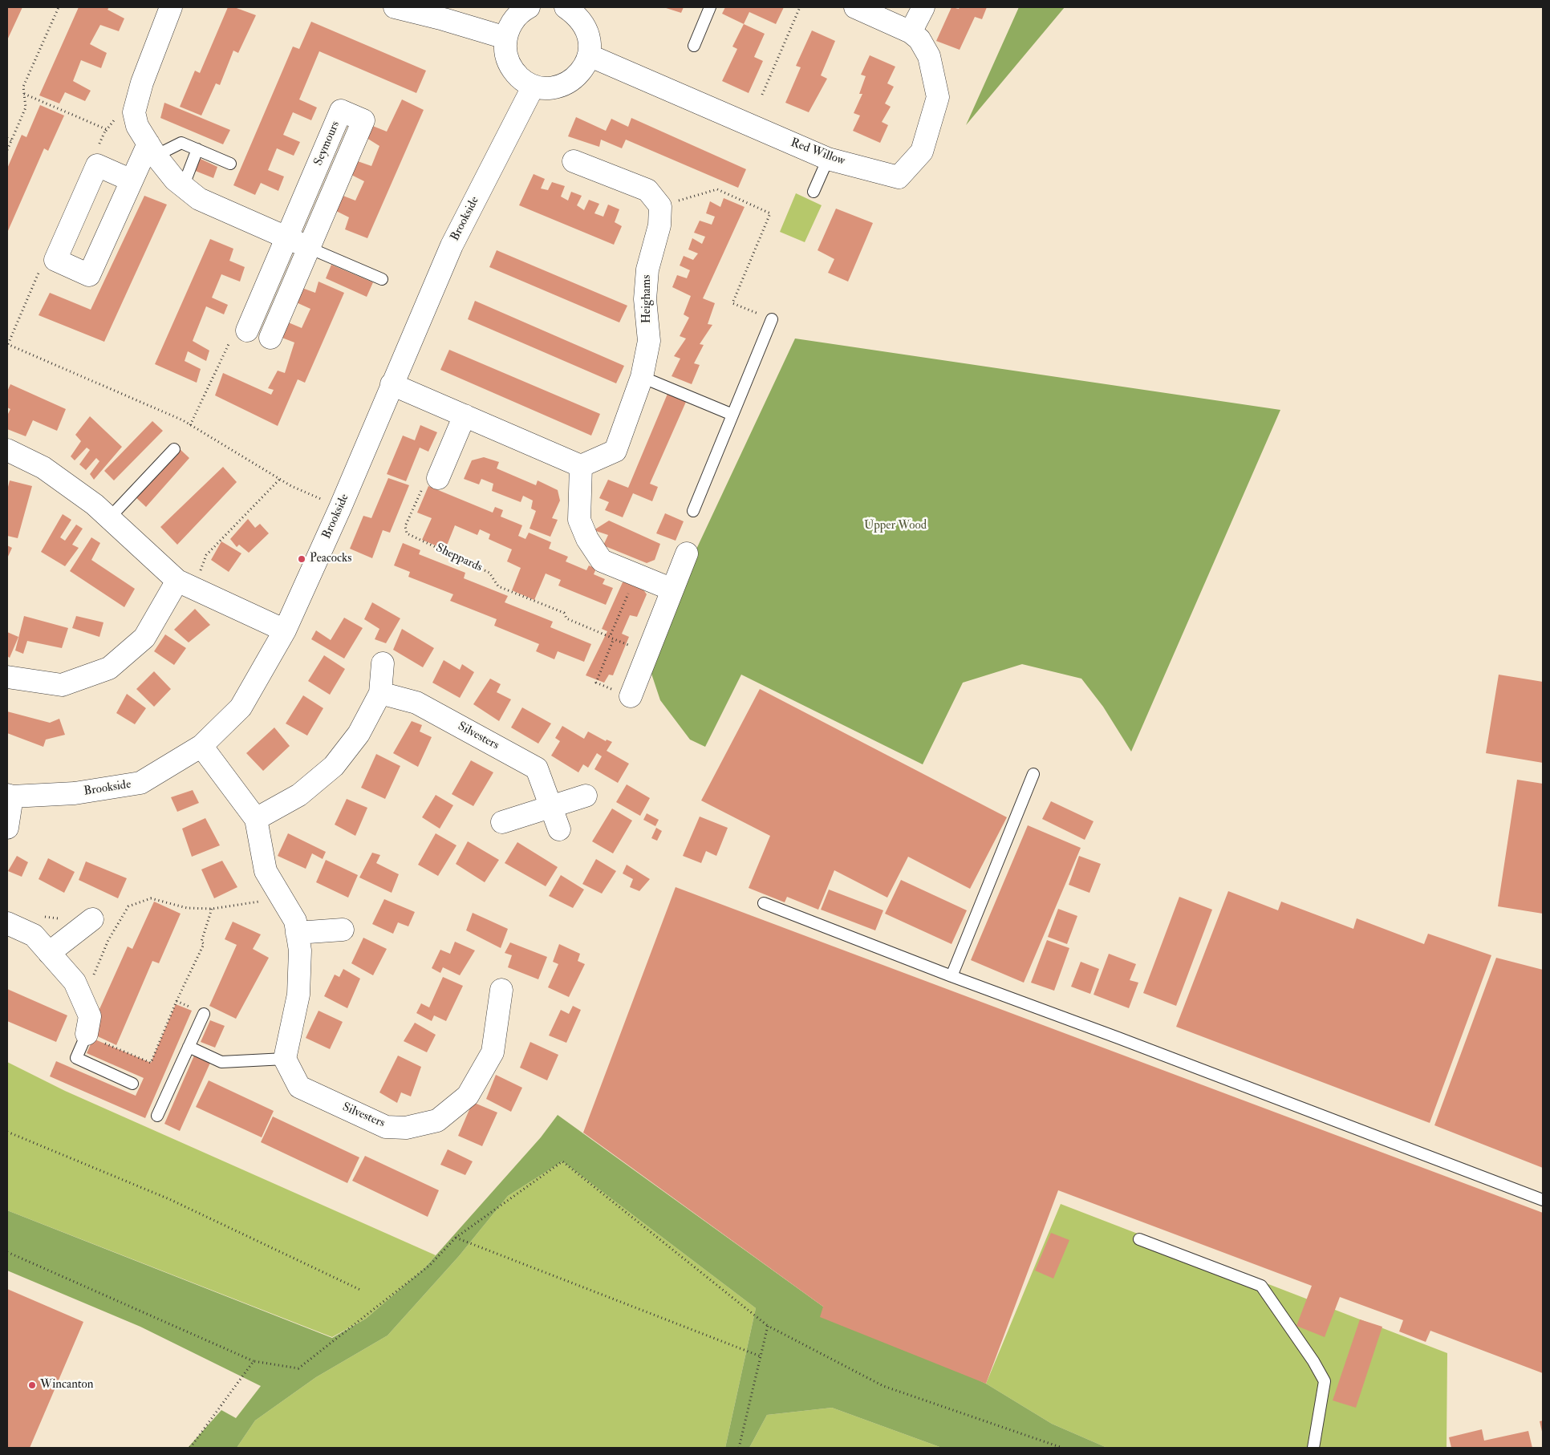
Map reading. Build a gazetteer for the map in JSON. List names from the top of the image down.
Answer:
{
  "streets": {
    "street": [
      "Seymours",
      "Red Willow",
      "Brookside",
      "Heighams",
      "Silvesters"
    ],
    "path": ["Sheppards"]
  },
  "parks": ["Upper Wood"],
  "places": ["Peacocks", "Wincanton"]
}
